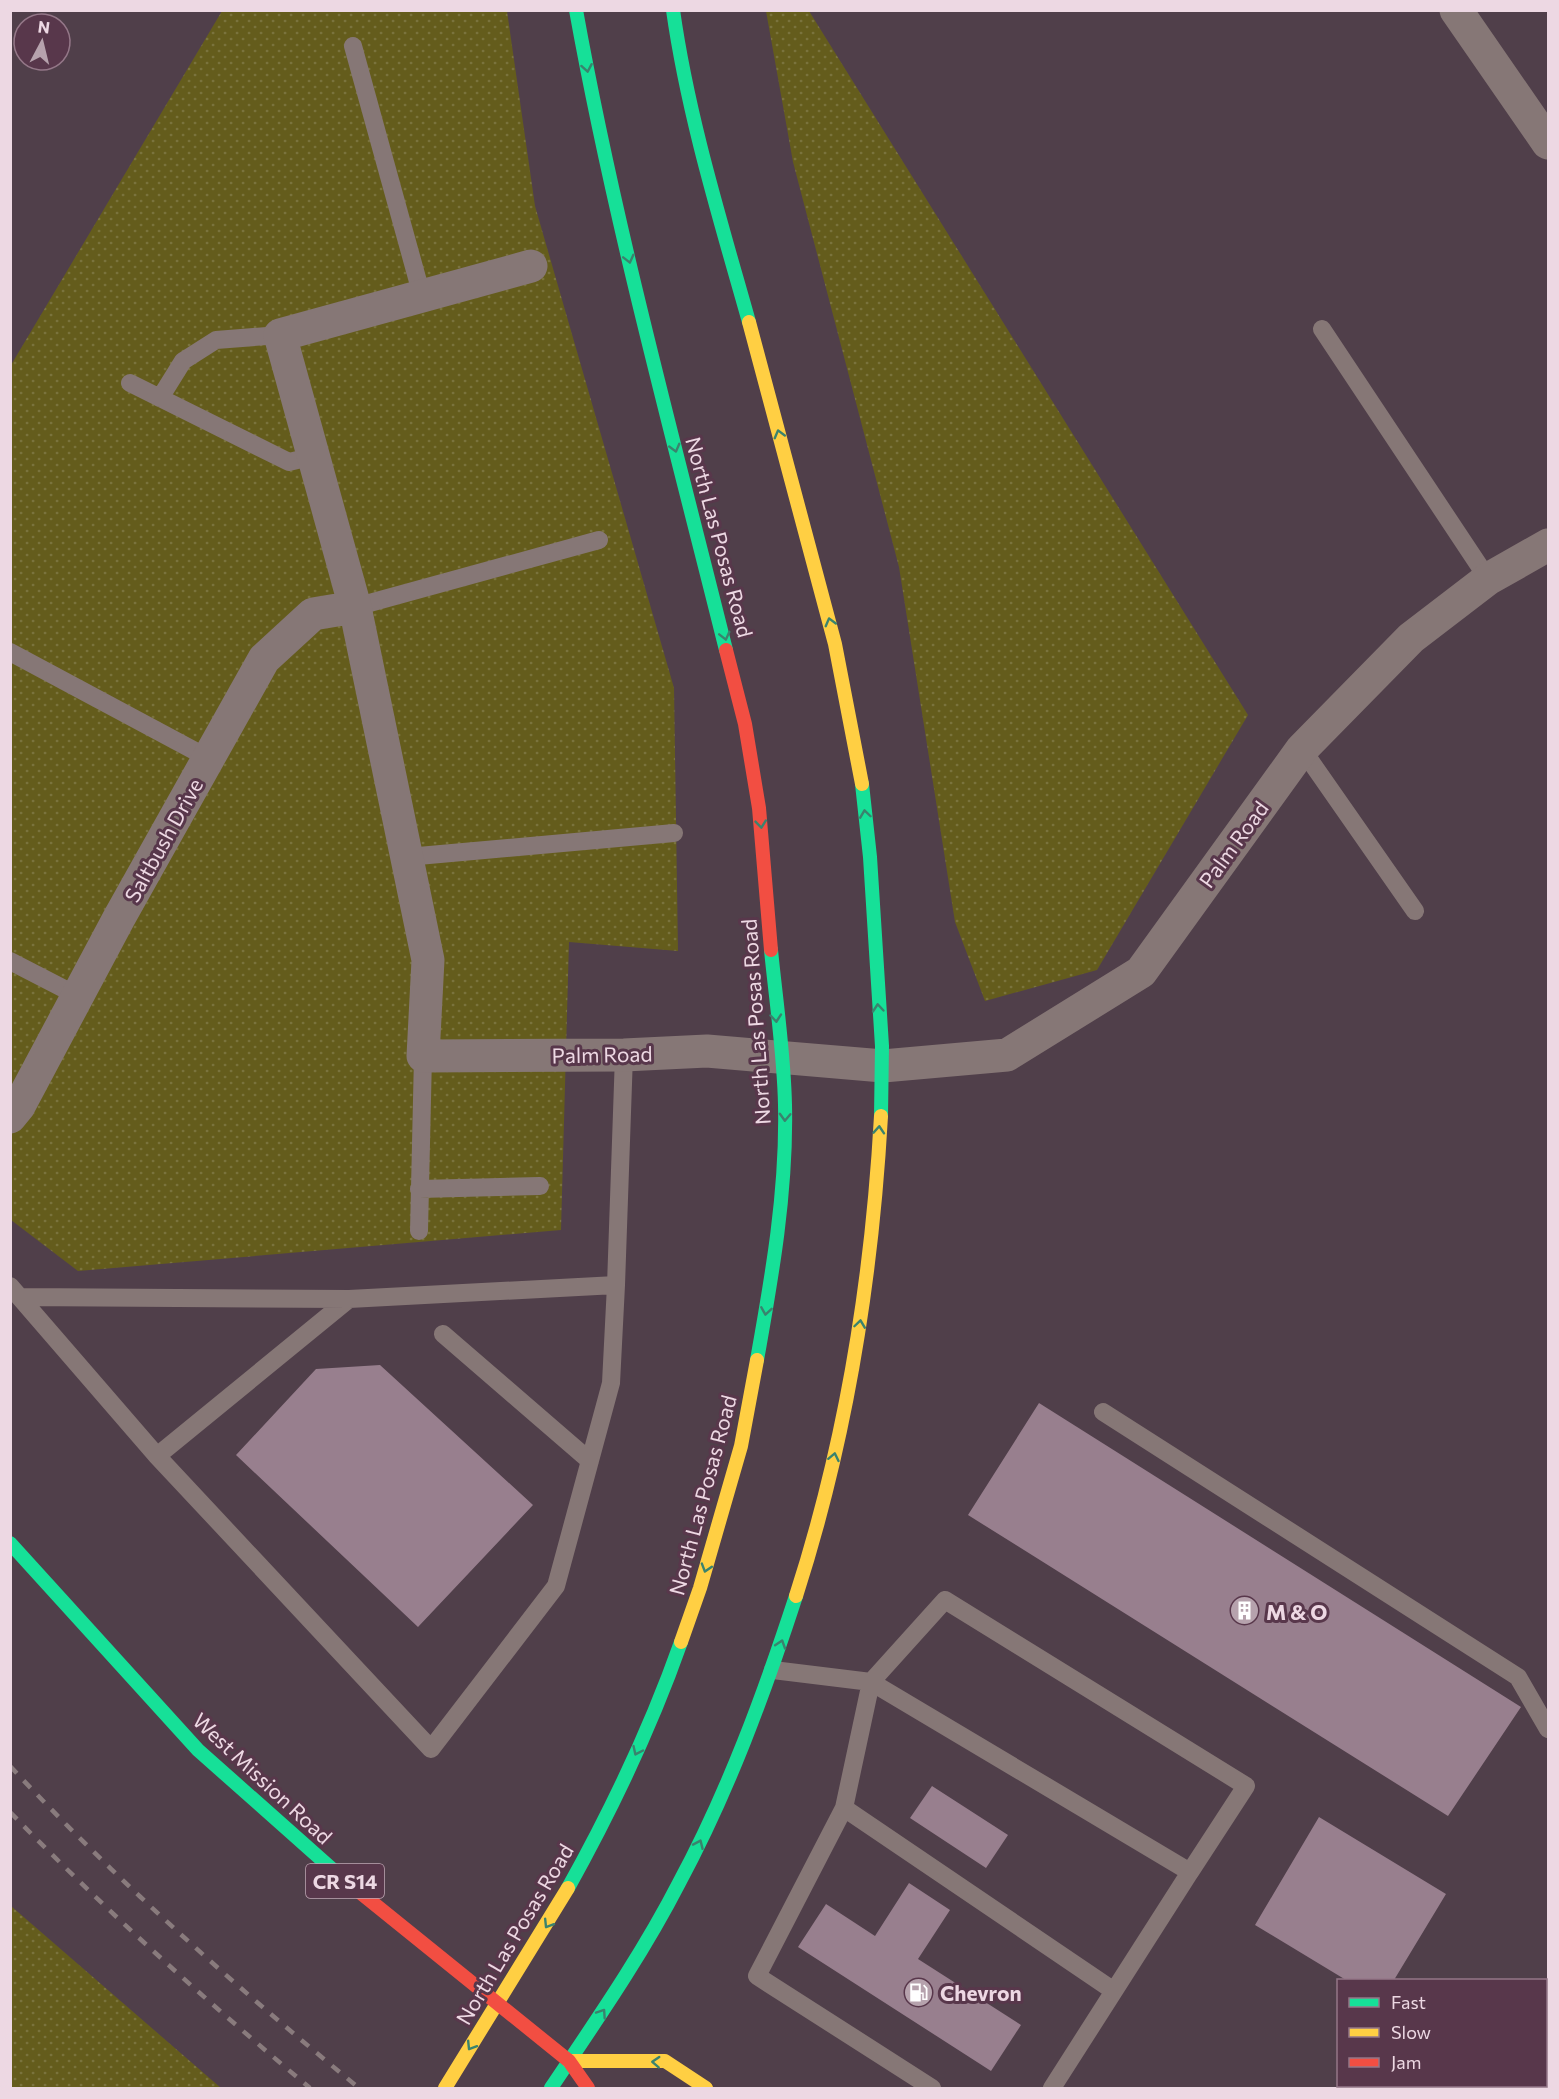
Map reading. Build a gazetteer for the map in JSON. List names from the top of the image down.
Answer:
{
  "streets": {
    "main road": ["North Las Posas Road", "West Mission Road", "CR S14"],
    "street": ["Saltbush Drive", "Palm Road"]
  },
  "crossings": [
    ["North Las Posas Road", "Palm Road"],
    ["North Las Posas Road", "West Mission Road"]
  ],
  "places": {
    "building": ["M & O"],
    "fuel station": ["Chevron"]
  },
  "legend": ["Fast", "Slow", "Jam"],
  "north": "top"
}
